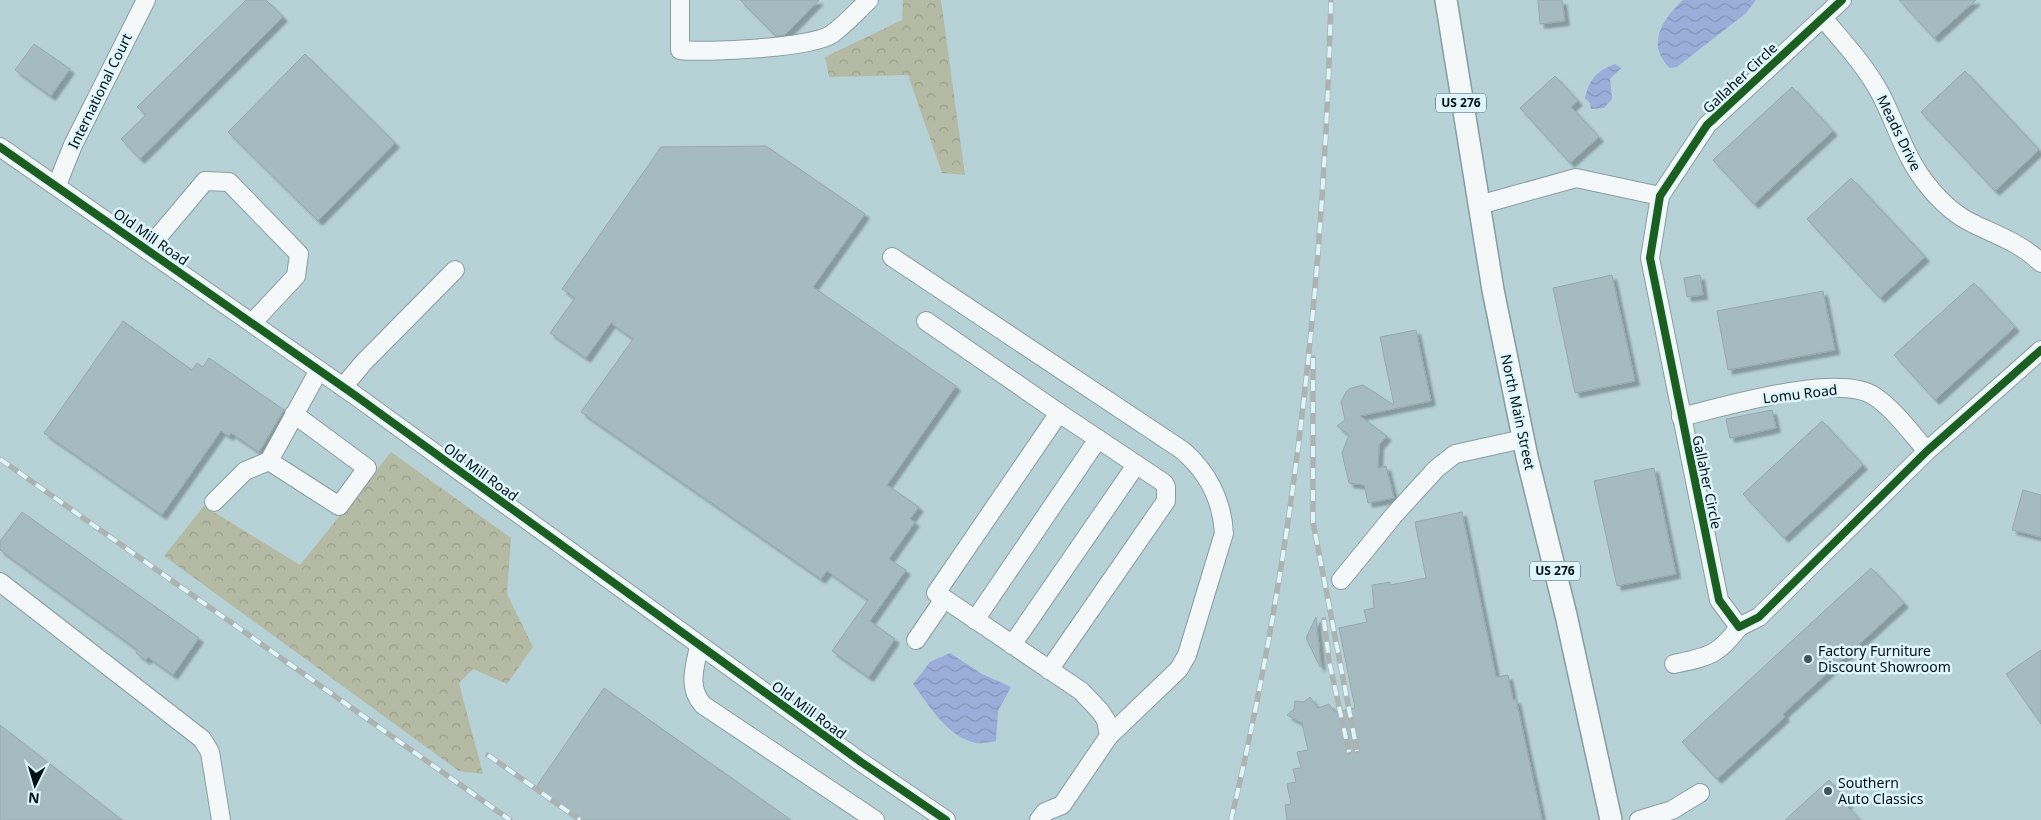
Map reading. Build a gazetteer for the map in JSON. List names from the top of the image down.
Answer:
{
  "streets": {
    "main road": ["US 276", "North Main Street"],
    "street": [
      "Gallaher Circle",
      "International Court",
      "Meads Drive",
      "Old Mill Road",
      "Lomu Road"
    ]
  },
  "crossings": [
    ["Gallaher Circle", "Meads Drive"],
    ["Gallaher Circle", "Lomu Road"],
    ["International Court", "Old Mill Road"]
  ],
  "places": ["Factory Furniture Discount Showroom", "Southern Auto Classics"],
  "north": "bottom"
}
